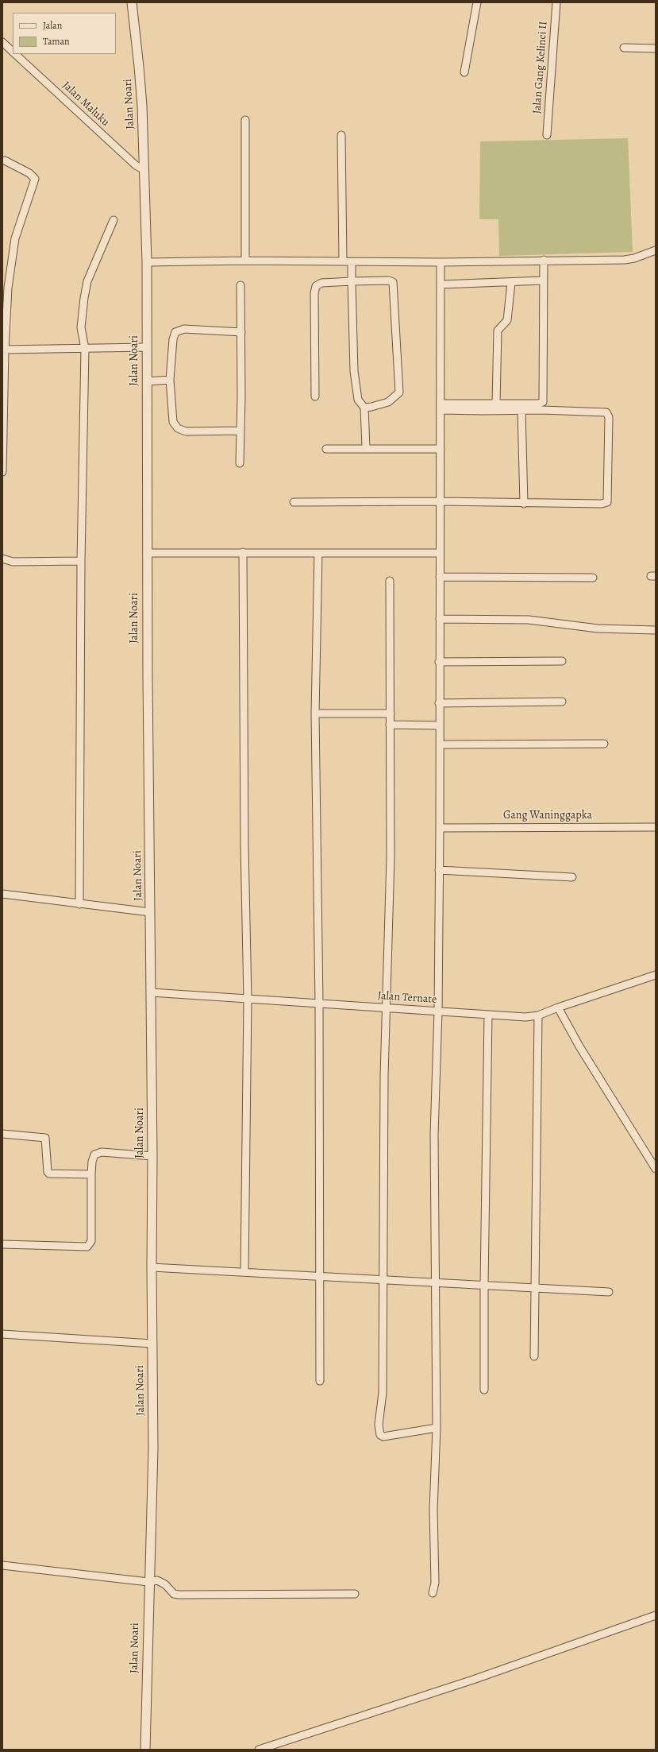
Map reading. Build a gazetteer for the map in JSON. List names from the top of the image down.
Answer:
{
  "streets": {
    "street": [
      "Jalan Gang Kelinci II",
      "Jalan Maluku",
      "Jalan Noari",
      "Gang Waninggapka",
      "Jalan Ternate"
    ]
  },
  "crossings": [
    ["Jalan Maluku", "Jalan Noari"],
    ["Jalan Noari", "Jalan Ternate"]
  ],
  "legend": ["Jalan", "Taman"]
}
